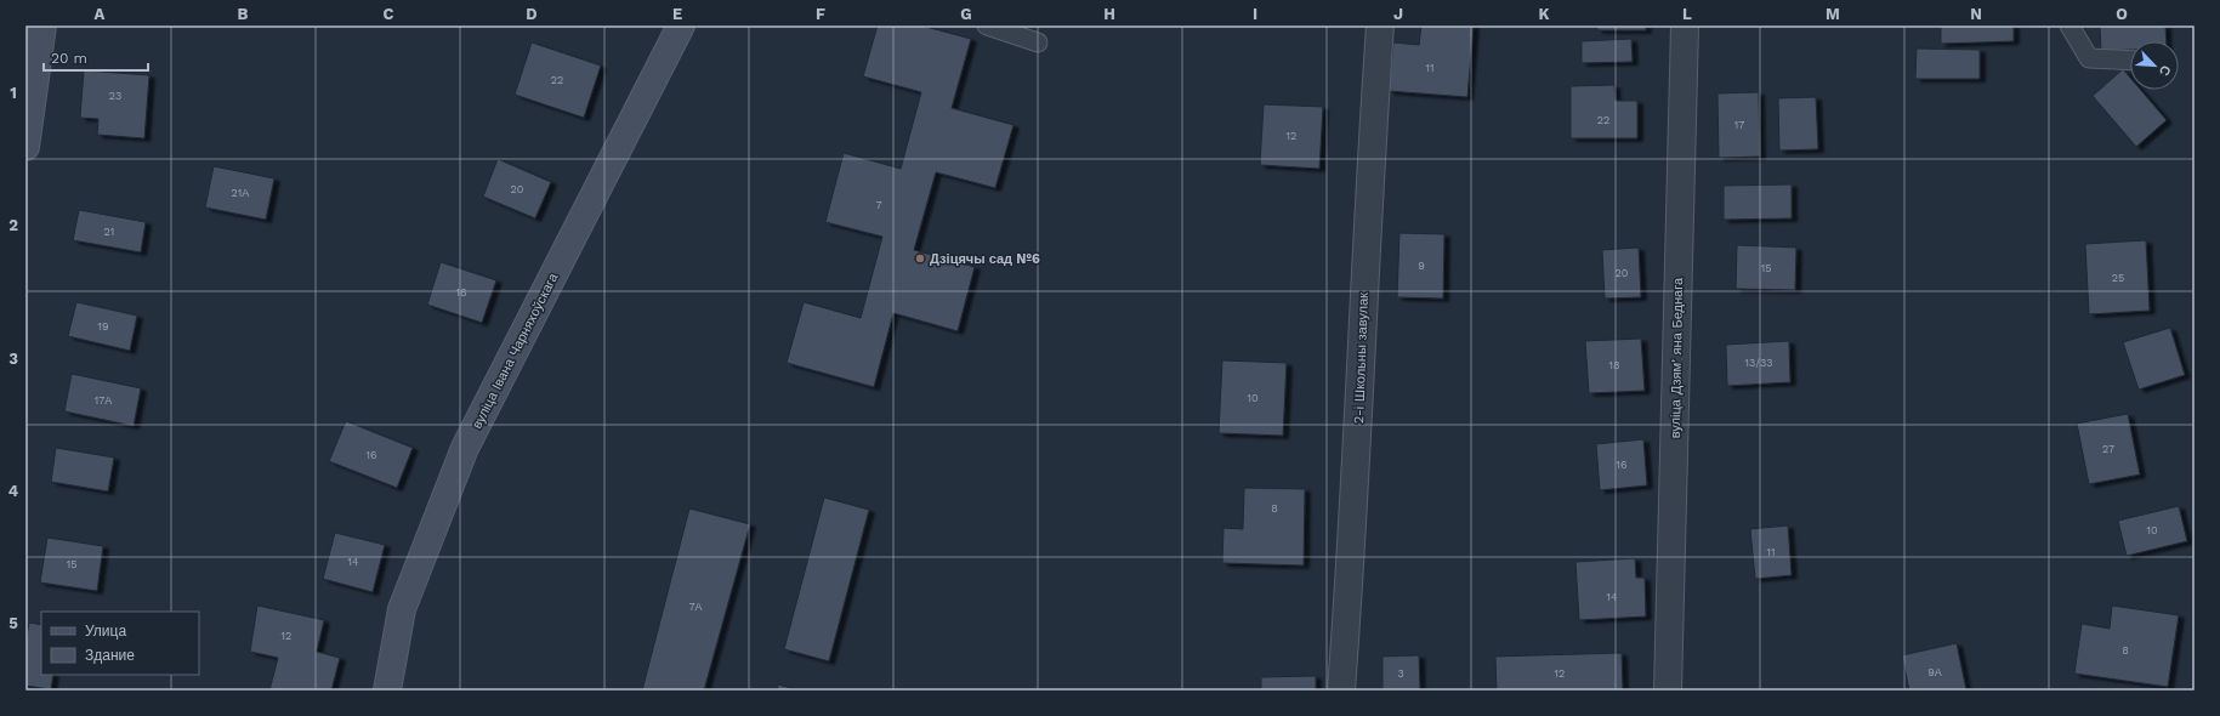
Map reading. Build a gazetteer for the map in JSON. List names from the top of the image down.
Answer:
{
  "streets": {
    "street": ["вуліца Івана Чарняхоўскага", "2-і Школьны завулак", "вуліца Дзямʼяна Беднага"]
  },
  "places": ["Дзіцячы сад №6"],
  "house_numbers": [
    "11",
    "22",
    "23",
    "22",
    "17",
    "12",
    "20",
    "21А",
    "7",
    "21",
    "9",
    "15",
    "20",
    "25",
    "18",
    "19",
    "13/33",
    "18",
    "10",
    "17А",
    "27",
    "16",
    "16",
    "8",
    "10",
    "11",
    "14",
    "15",
    "14",
    "7А",
    "12",
    "8",
    "9А",
    "3",
    "12"
  ],
  "legend": ["Улица", "Здание"],
  "scale_bar": "20 m",
  "north": "bottom right",
  "grid": {
    "columns": [
      "A",
      "B",
      "C",
      "D",
      "E",
      "F",
      "G",
      "H",
      "I",
      "J",
      "K",
      "L",
      "M",
      "N",
      "O"
    ],
    "rows": [
      "1",
      "2",
      "3",
      "4",
      "5"
    ]
  }
}
